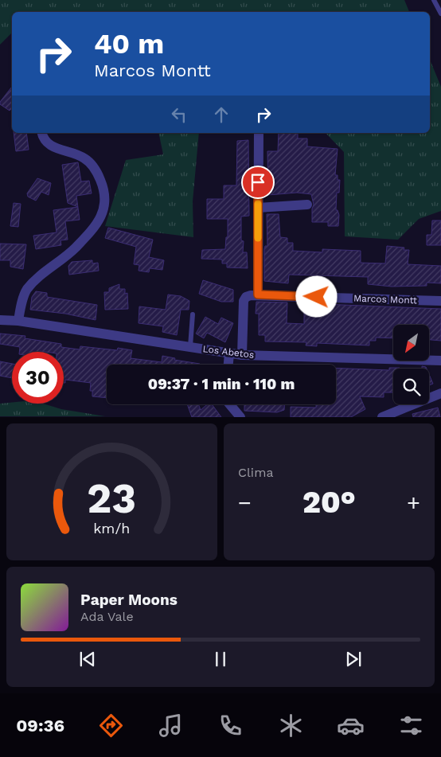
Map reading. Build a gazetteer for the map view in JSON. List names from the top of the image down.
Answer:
{
  "streets": {
    "street": ["Marcos Montt", "Los Abetos"]
  },
  "north": "bottom left",
  "page": {
    "turn": ["40 m", "Marcos Montt"],
    "limit": "30",
    "trip": "09:37 · 1 min · 110 m",
    "tile": "Clima",
    "heat": ["−", "20°", "+"],
    "song": ["Paper Moons", "Ada Vale"],
    "tabs": "09:36",
    "gauge": ["23", "km/h"]
  }
}
